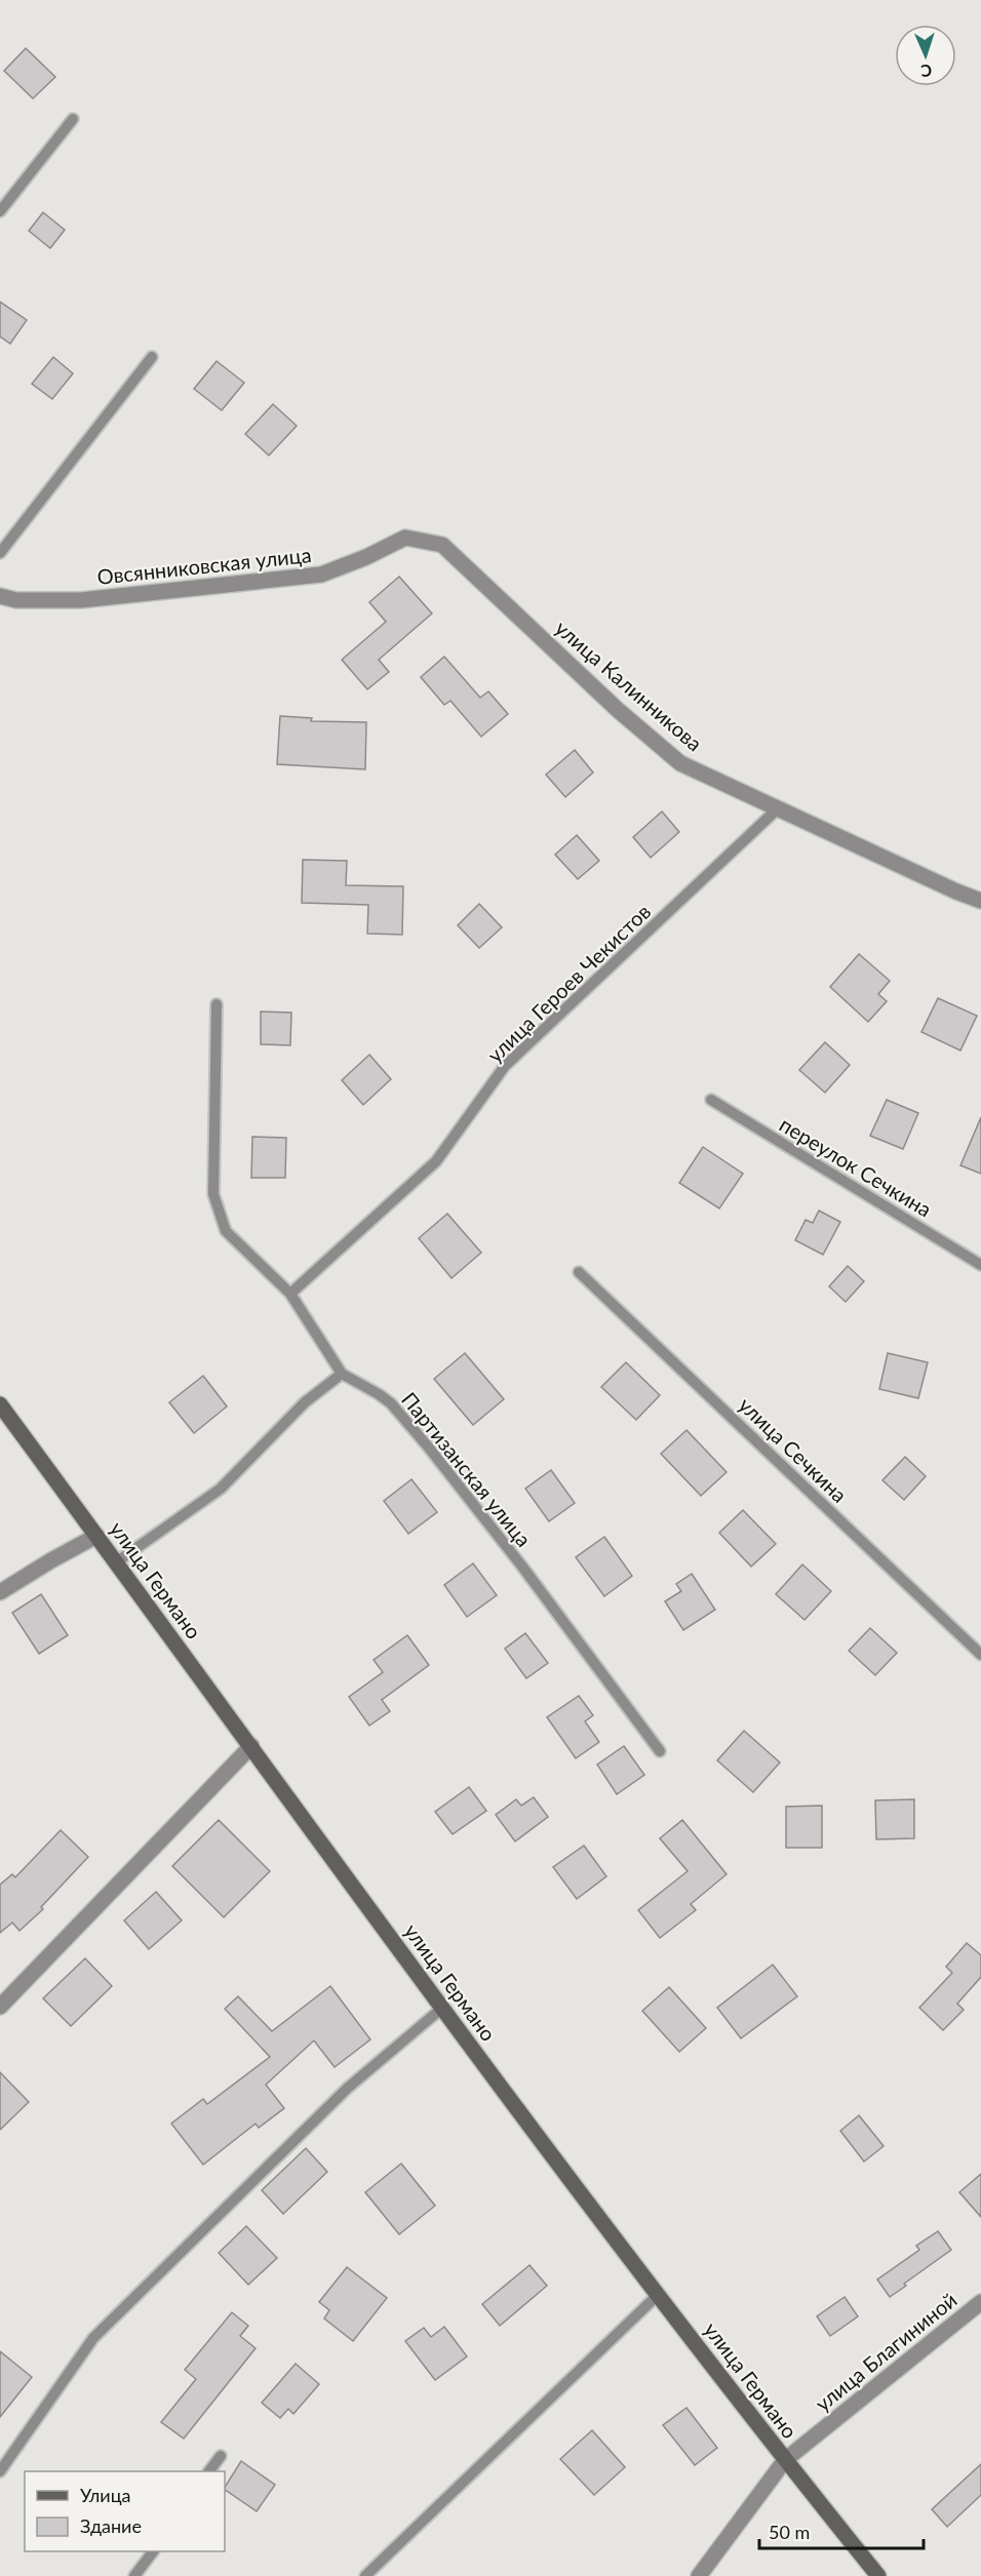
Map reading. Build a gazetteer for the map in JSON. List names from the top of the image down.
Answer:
{
  "streets": {
    "main road": ["улица Германо"],
    "street": ["Овсянниковская улица", "улица Калинникова", "улица Благининой"],
    "lane": [
      "улица Героев Чекистов",
      "переулок Сечкина",
      "улица Сечкина",
      "Партизанская улица"
    ]
  },
  "crossings": [
    ["Овсянниковская улица", "улица Калинникова"],
    ["улица Калинникова", "улица Героев Чекистов"],
    ["улица Германо", "улица Благининой"]
  ],
  "legend": ["Улица", "Здание"],
  "scale_bar": "50 m",
  "north": "bottom"
}
